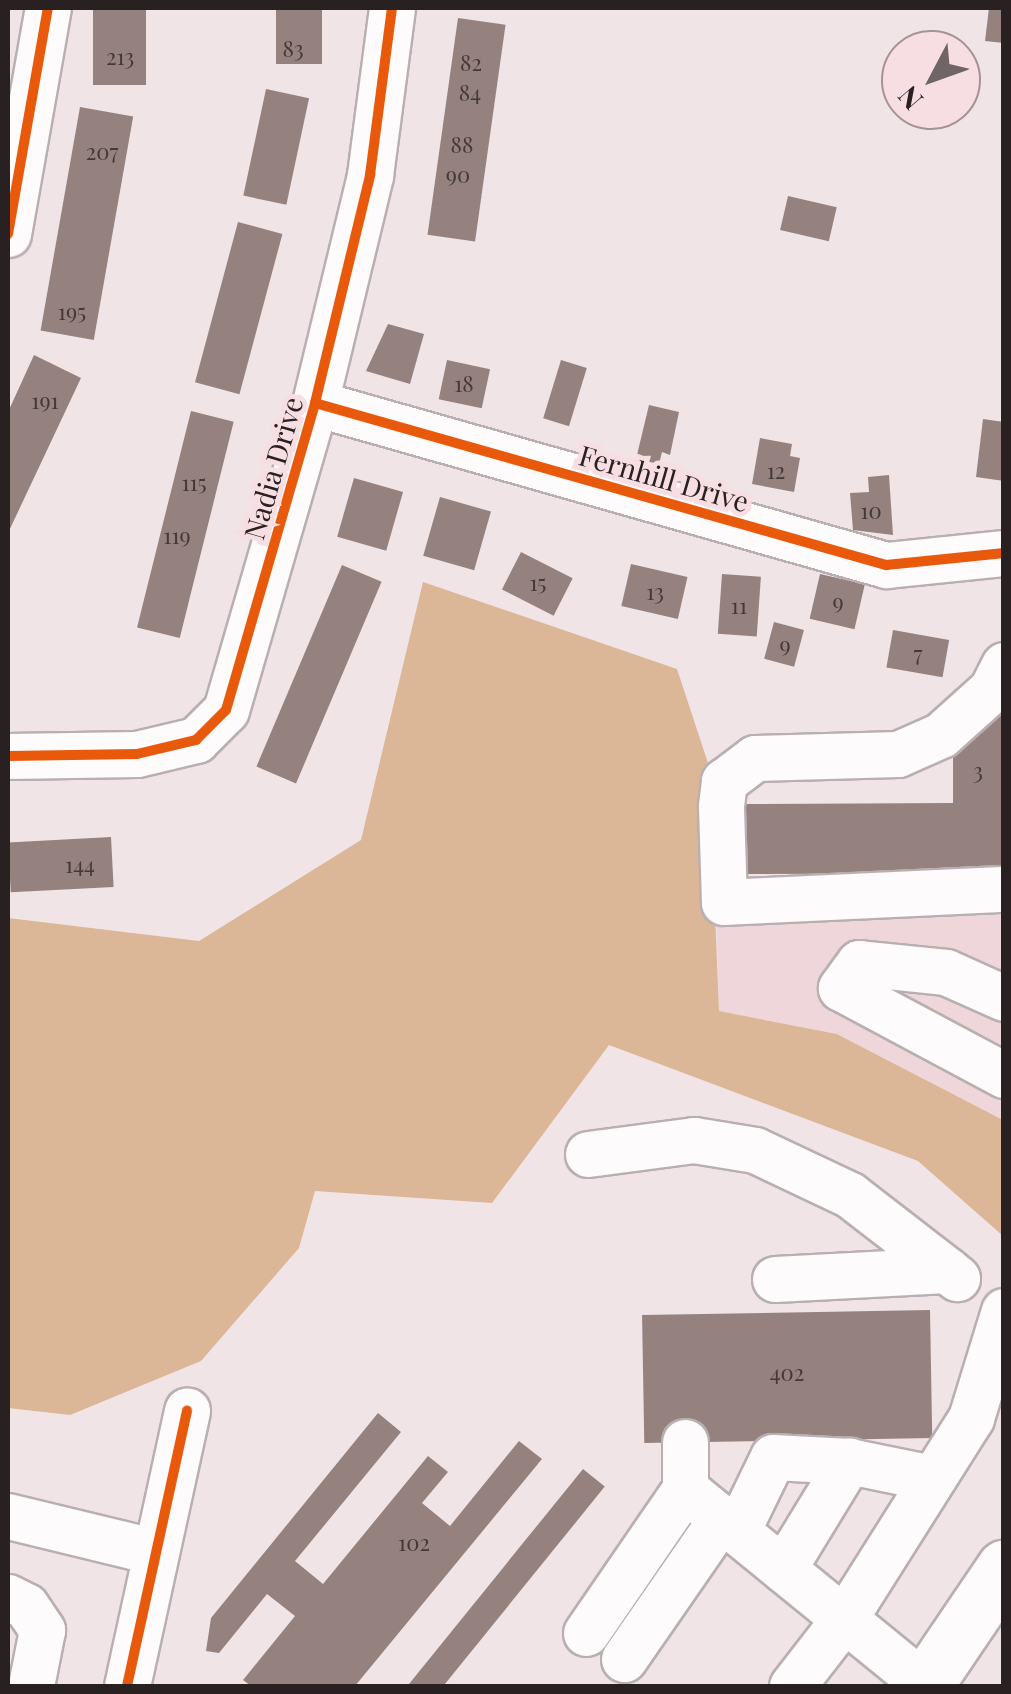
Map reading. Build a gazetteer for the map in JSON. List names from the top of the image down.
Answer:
{
  "streets": {
    "street": ["Nadia Drive", "Fernhill Drive"]
  },
  "crossings": [
    ["Nadia Drive", "Fernhill Drive"]
  ],
  "house_numbers": [
    "83",
    "213",
    "82",
    "84",
    "88",
    "207",
    "90",
    "195",
    "18",
    "191",
    "12",
    "115",
    "10",
    "119",
    "15",
    "13",
    "9",
    "11",
    "9",
    "7",
    "3",
    "144",
    "402",
    "102"
  ],
  "north": "bottom left"
}
